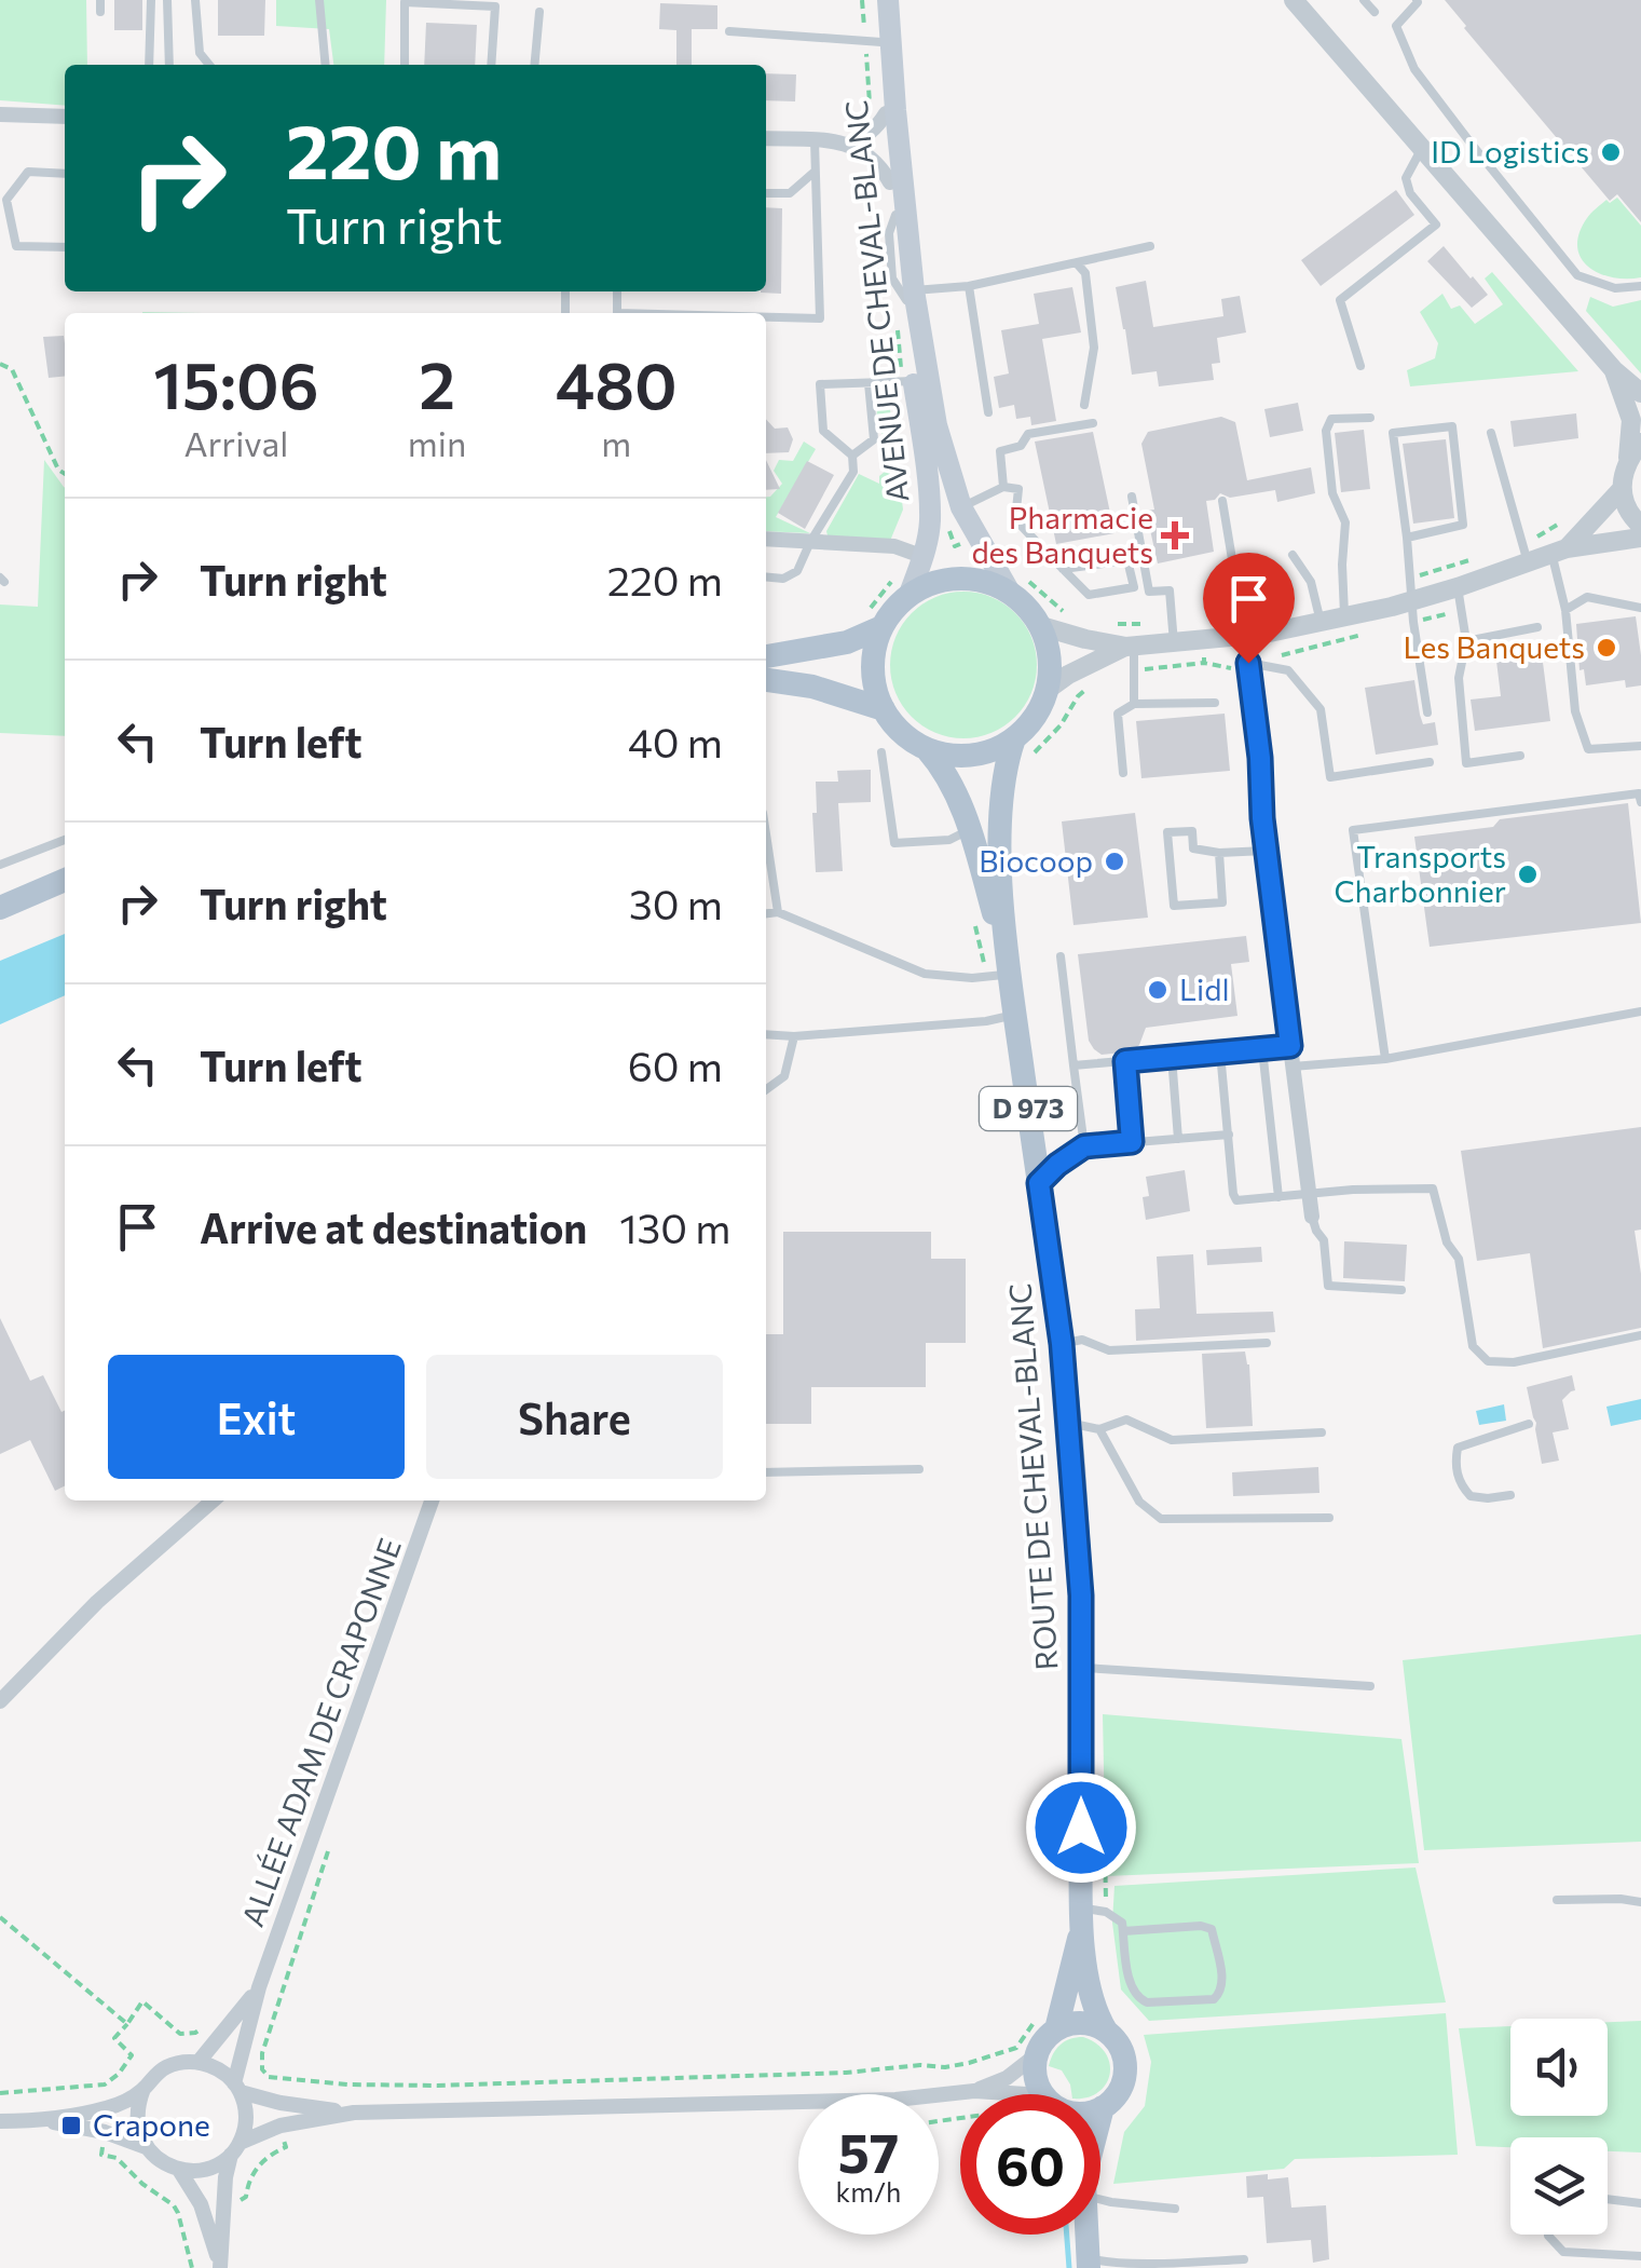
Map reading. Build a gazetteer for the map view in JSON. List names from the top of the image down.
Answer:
{
  "streets": {
    "main road": ["AVENUE DE CHEVAL-BLANC", "D 973", "ROUTE DE CHEVAL-BLANC"],
    "street": ["ALLÉE ADAM DE CRAPONNE"]
  },
  "crossings": [
    ["AVENUE DE CHEVAL-BLANC", "D 973"],
    ["D 973", "ROUTE DE CHEVAL-BLANC"]
  ],
  "places": {
    "other": [
      "ID Logistics",
      "Les Banquets",
      "Biocoop",
      "Transports Charbonnier",
      "Lidl"
    ],
    "health": ["Pharmacie des Banquets"],
    "transit": ["Crapone"]
  },
  "page": {
    "turn": ["220 m", "Turn right"],
    "eta": [
      "15:06",
      "Arrival",
      "2",
      "min",
      "480",
      "m"
    ],
    "list": [
      {
        "name": "Turn right",
        "value": "220 m"
      },
      {
        "name": "Turn left",
        "value": "40 m"
      },
      {
        "name": "Turn right",
        "value": "30 m"
      },
      {
        "name": "Turn left",
        "value": "60 m"
      },
      {
        "name": "Arrive at destination",
        "value": "130 m"
      }
    ],
    "buttons": ["Exit", "Share"],
    "speed": "57 km/h",
    "limit": "60"
  }
}
